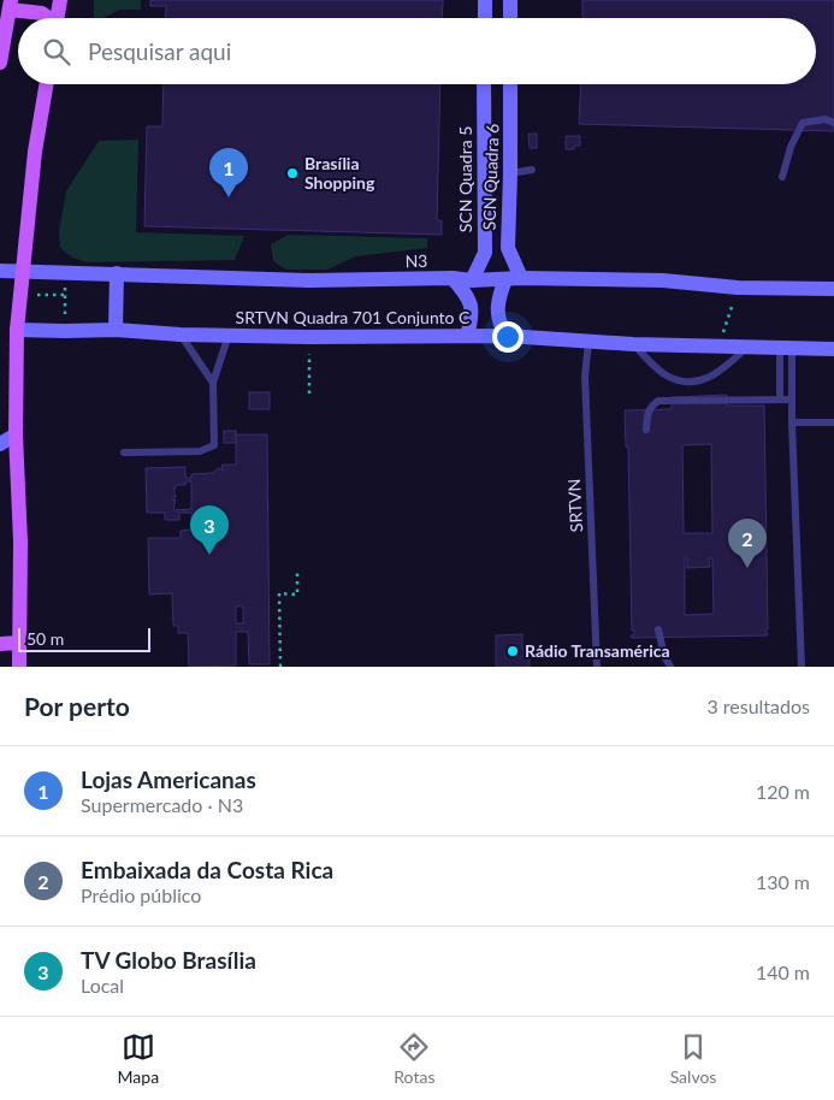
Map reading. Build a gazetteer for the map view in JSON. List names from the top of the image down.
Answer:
{
  "streets": {
    "street": [
      "SCN Quadra 6",
      "SCN Quadra 5",
      "N3",
      "SRTVN Quadra 701 Conjunto C"
    ],
    "lane": ["SRTVN"]
  },
  "crossings": [
    ["SCN Quadra 6", "N3"],
    ["SCN Quadra 5", "N3"],
    ["SRTVN Quadra 701 Conjunto C", "SRTVN"]
  ],
  "places": ["Brasília Shopping", "Rádio Transamérica"],
  "scale_bar": "50 m",
  "page": {
    "search": "Pesquisar aqui",
    "pins": ["1", "3", "2"],
    "scale": "50 m",
    "heading": ["Por perto", "3 resultados"],
    "list": [
      {
        "mark": "1",
        "name": "Lojas Americanas",
        "note": "Supermercado · N3",
        "value": "120 m"
      },
      {
        "mark": "2",
        "name": "Embaixada da Costa Rica",
        "note": "Prédio público",
        "value": "130 m"
      },
      {
        "mark": "3",
        "name": "TV Globo Brasília",
        "note": "Local",
        "value": "140 m"
      }
    ],
    "nav": ["Mapa", "Rotas", "Salvos"]
  }
}
